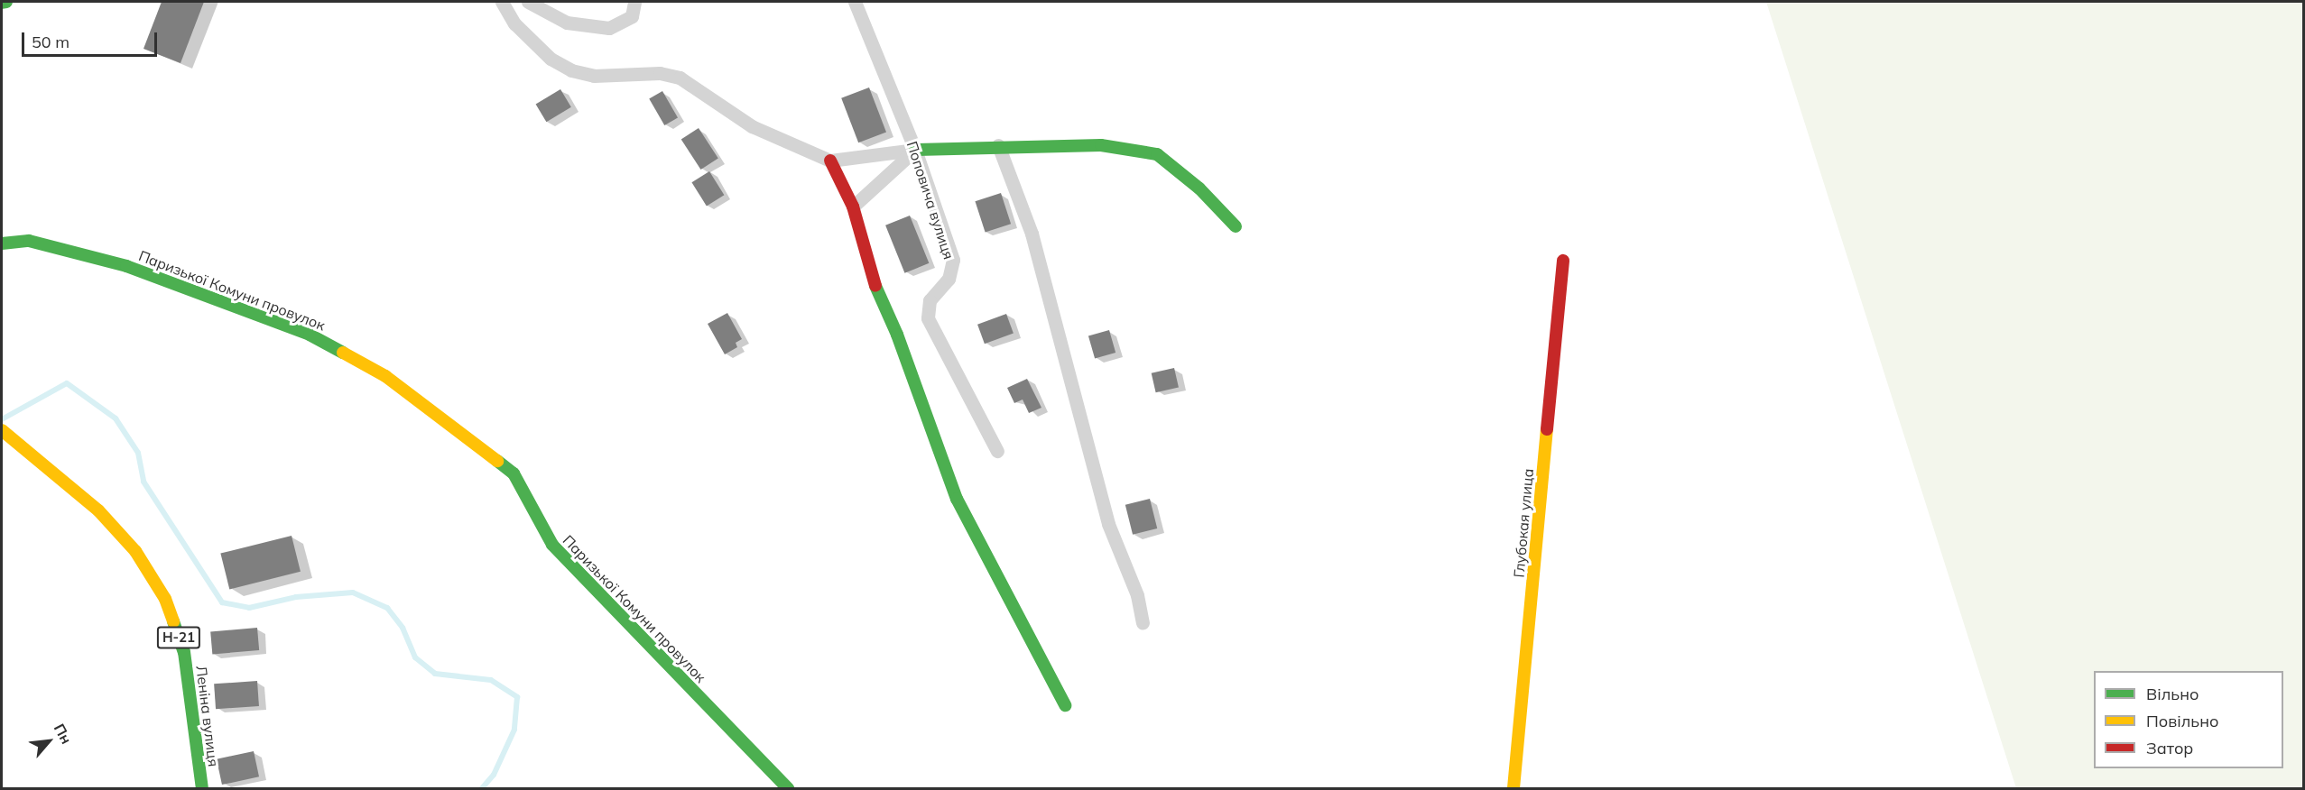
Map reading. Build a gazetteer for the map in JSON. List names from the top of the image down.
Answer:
{
  "streets": {
    "street": [
      "Поповича вулиця",
      "Паризької Комуни провулок",
      "Глубокая улица",
      "Н-21",
      "Леніна вулиця"
    ]
  },
  "legend": ["Вільно", "Повільно", "Затор"],
  "scale_bar": "50 m",
  "north": "top right"
}
